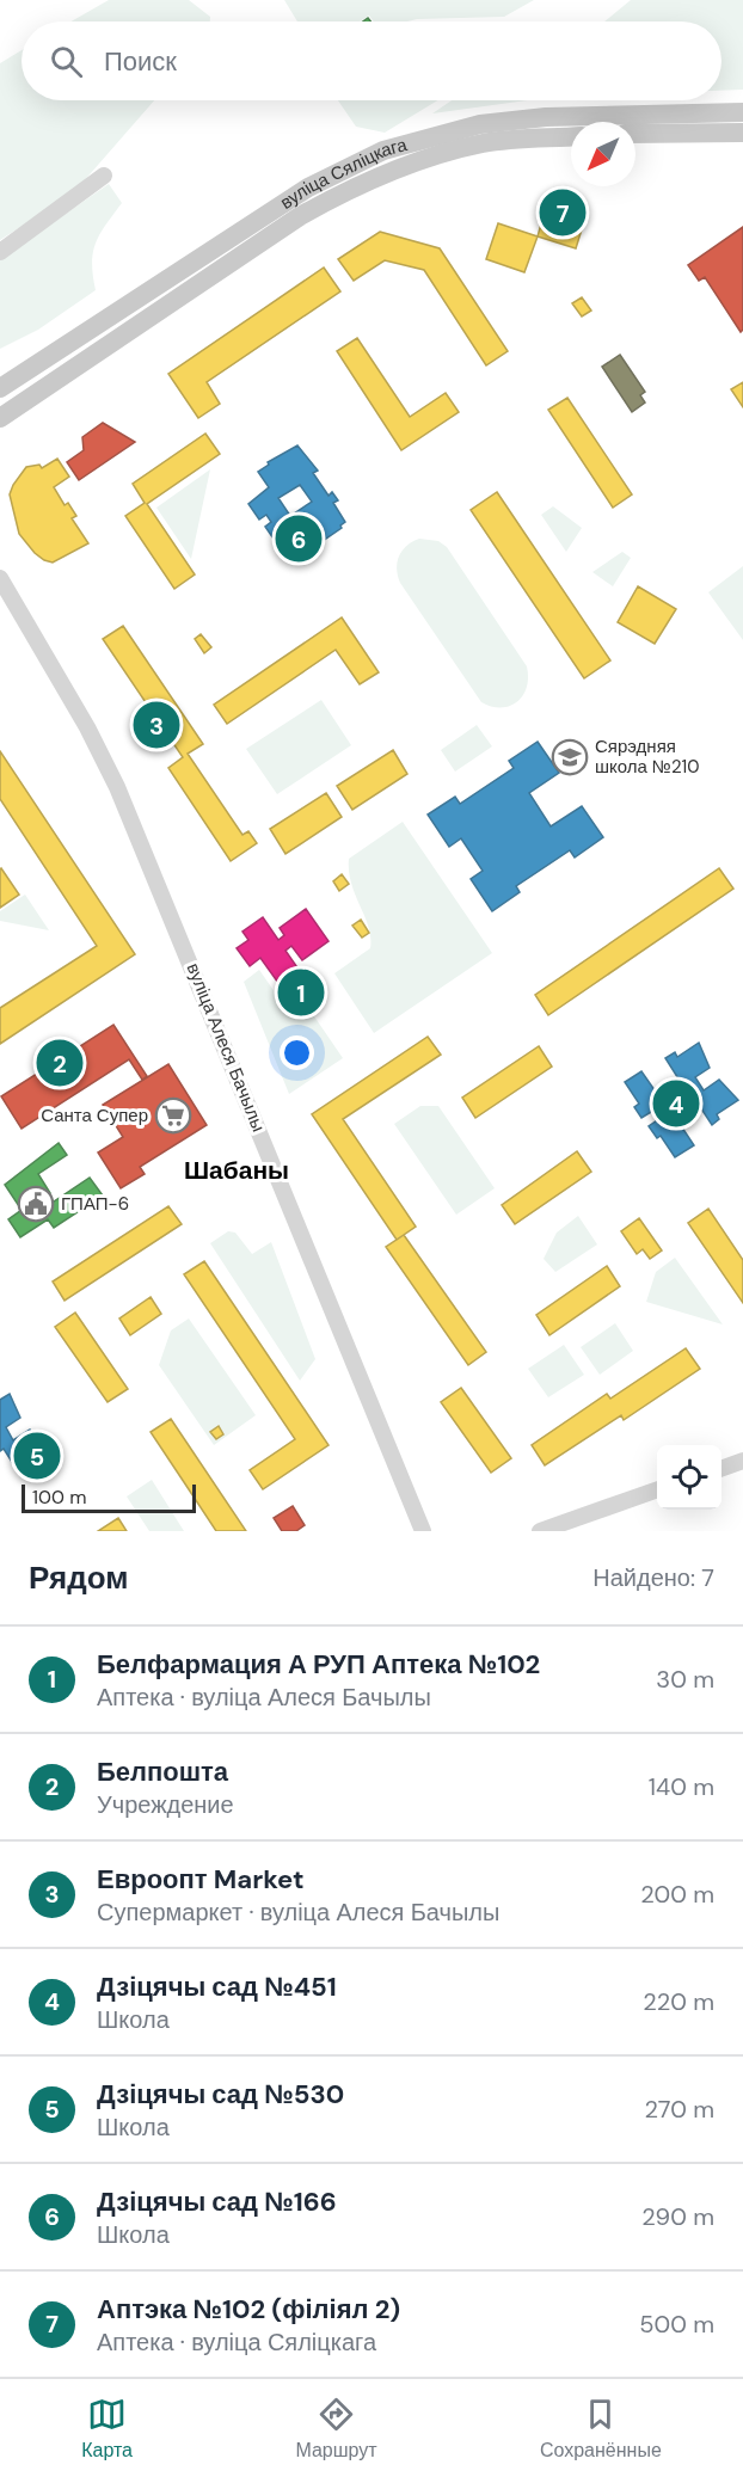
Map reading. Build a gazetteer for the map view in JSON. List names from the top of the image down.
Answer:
{
  "streets": {
    "main road": ["вуліца Сяліцкага"],
    "street": ["вуліца Алеся Бачылы"]
  },
  "districts": ["Шабаны"],
  "places": {
    "school or university": ["Сярэдняя школа №210"],
    "supermarket": ["Санта Супер"],
    "public building": ["ГПАП-6"]
  },
  "scale_bar": "100 m",
  "north": "bottom left",
  "page": {
    "search": "Поиск",
    "pins": [
      "7",
      "6",
      "3",
      "1",
      "2",
      "4",
      "5"
    ],
    "scale": "100 m",
    "heading": ["Рядом", "Найдено: 7"],
    "list": [
      {
        "mark": "1",
        "name": "Белфармация А РУП Аптека №102",
        "note": "Аптека · вуліца Алеся Бачылы",
        "value": "30 m"
      },
      {
        "mark": "2",
        "name": "Белпошта",
        "note": "Учреждение",
        "value": "140 m"
      },
      {
        "mark": "3",
        "name": "Евроопт Market",
        "note": "Супермаркет · вуліца Алеся Бачылы",
        "value": "200 m"
      },
      {
        "mark": "4",
        "name": "Дзіцячы сад №451",
        "note": "Школа",
        "value": "220 m"
      },
      {
        "mark": "5",
        "name": "Дзіцячы сад №530",
        "note": "Школа",
        "value": "270 m"
      },
      {
        "mark": "6",
        "name": "Дзіцячы сад №166",
        "note": "Школа",
        "value": "290 m"
      },
      {
        "mark": "7",
        "name": "Аптэка №102 (філіял 2)",
        "note": "Аптека · вуліца Сяліцкага",
        "value": "500 m"
      }
    ],
    "nav": ["Карта", "Маршрут", "Сохранённые"]
  }
}
